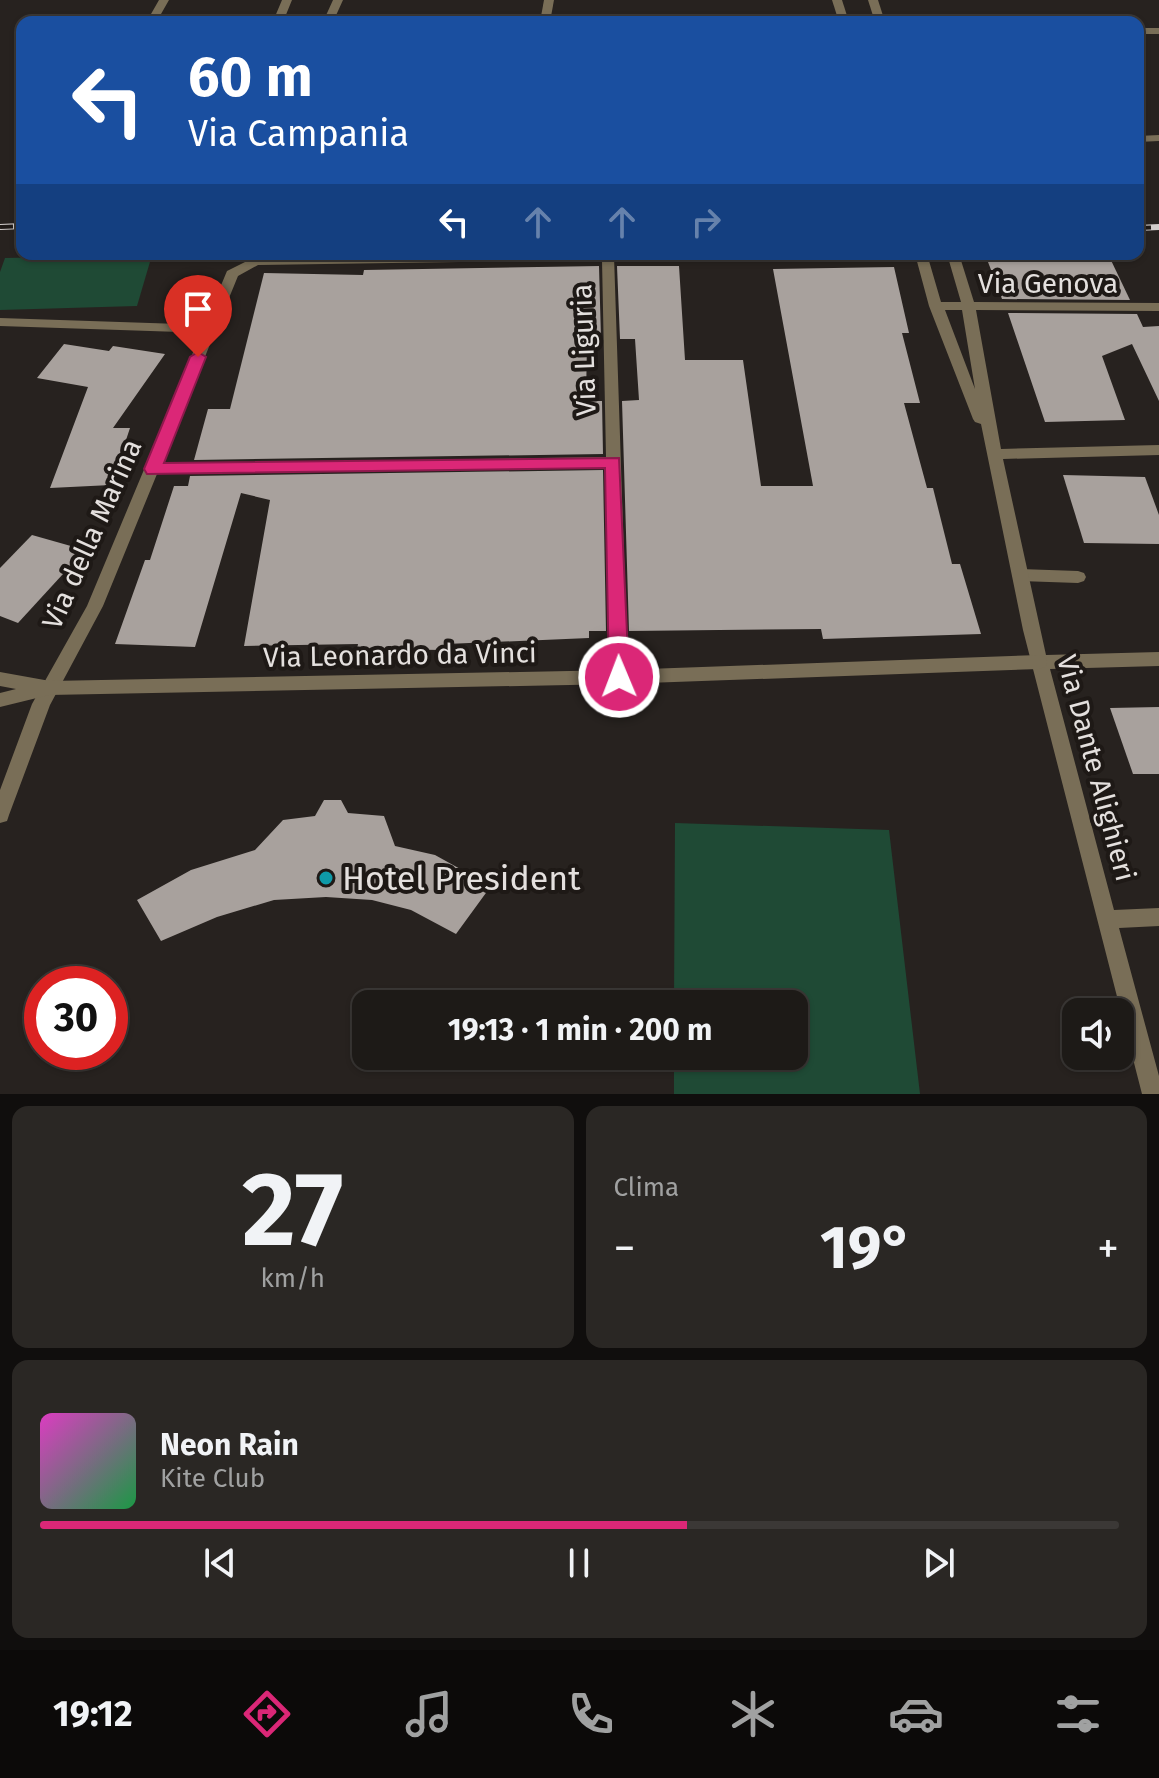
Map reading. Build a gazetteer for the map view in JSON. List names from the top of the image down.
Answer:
{
  "streets": {
    "street": [
      "Via Genova",
      "Via Liguria",
      "Via della Marina",
      "Via Leonardo da Vinci",
      "Via Dante Alighieri"
    ]
  },
  "crossings": [
    ["Via Genova", "Via Dante Alighieri"],
    ["Via Liguria", "Via della Marina"],
    ["Via Liguria", "Via Leonardo da Vinci"],
    ["Via della Marina", "Via Leonardo da Vinci"],
    ["Via Leonardo da Vinci", "Via Dante Alighieri"]
  ],
  "places": ["Hotel President"],
  "page": {
    "turn": ["60 m", "Via Campania"],
    "limit": "30",
    "trip": "19:13 · 1 min · 200 m",
    "tile": [
      ["27", "km/h"],
      "Clima"
    ],
    "heat": ["−", "19°", "+"],
    "song": ["Neon Rain", "Kite Club"],
    "tabs": "19:12"
  }
}
